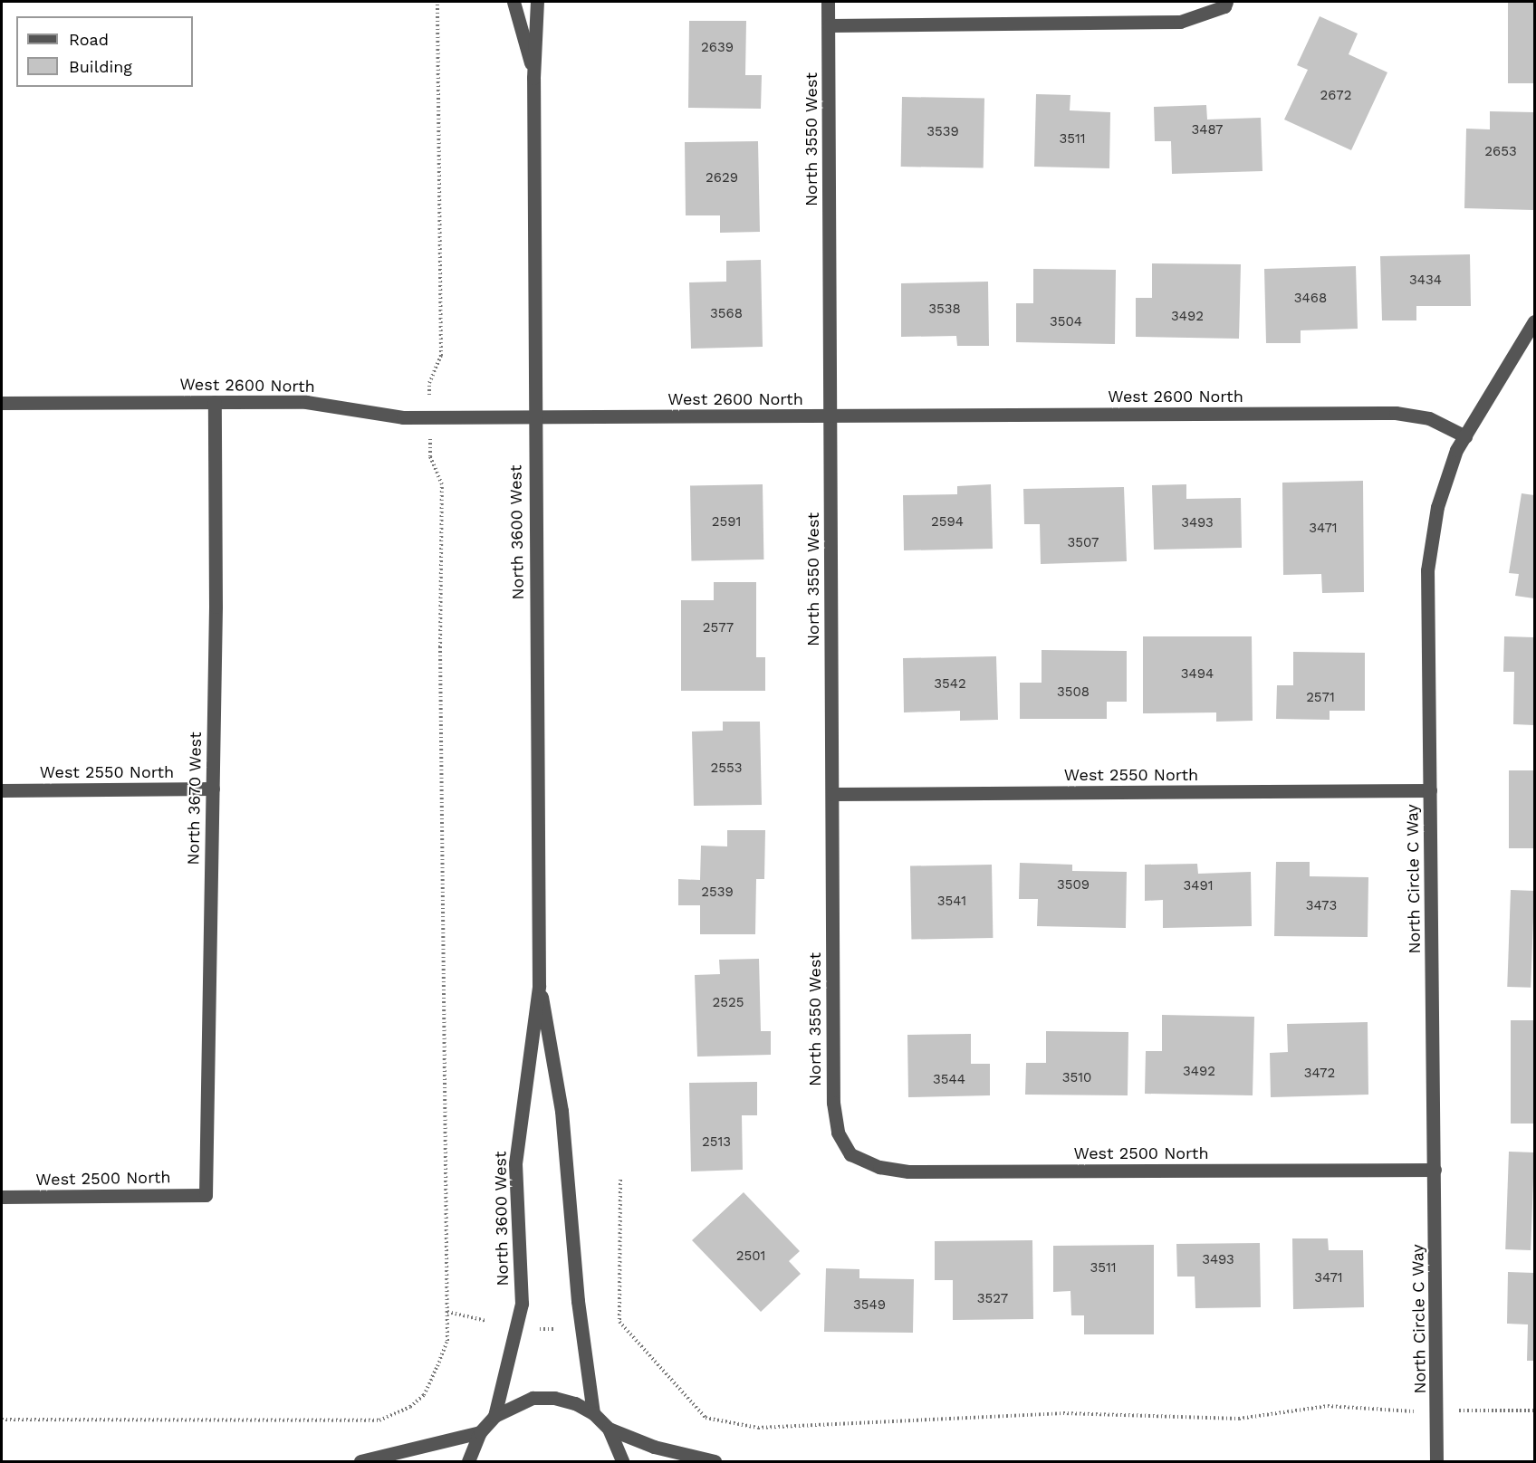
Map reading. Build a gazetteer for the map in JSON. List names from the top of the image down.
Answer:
{
  "streets": {
    "street": [
      "North 3550 West",
      "West 2600 North",
      "North 3600 West",
      "West 2550 North",
      "North 3670 West",
      "North Circle C Way",
      "West 2500 North"
    ]
  },
  "crossings": [
    ["North 3550 West", "West 2600 North"],
    ["North 3550 West", "West 2550 North"],
    ["North 3550 West", "West 2500 North"],
    ["West 2600 North", "North 3600 West"],
    ["West 2600 North", "North 3670 West"],
    ["West 2600 North", "North Circle C Way"],
    ["West 2550 North", "North 3670 West"],
    ["West 2550 North", "North Circle C Way"],
    ["North 3670 West", "West 2500 North"],
    ["North Circle C Way", "West 2500 North"]
  ],
  "house_numbers": [
    "2639",
    "2672",
    "3487",
    "3539",
    "3511",
    "2653",
    "2629",
    "3434",
    "3468",
    "3538",
    "3568",
    "3492",
    "3504",
    "2591",
    "2594",
    "3493",
    "3471",
    "3507",
    "2577",
    "3494",
    "3542",
    "3508",
    "2571",
    "2553",
    "3509",
    "3491",
    "2539",
    "3541",
    "3473",
    "2525",
    "3492",
    "3472",
    "3510",
    "3544",
    "2513",
    "2501",
    "3493",
    "3511",
    "3471",
    "3527",
    "3549"
  ],
  "legend": ["Road", "Building"]
}
